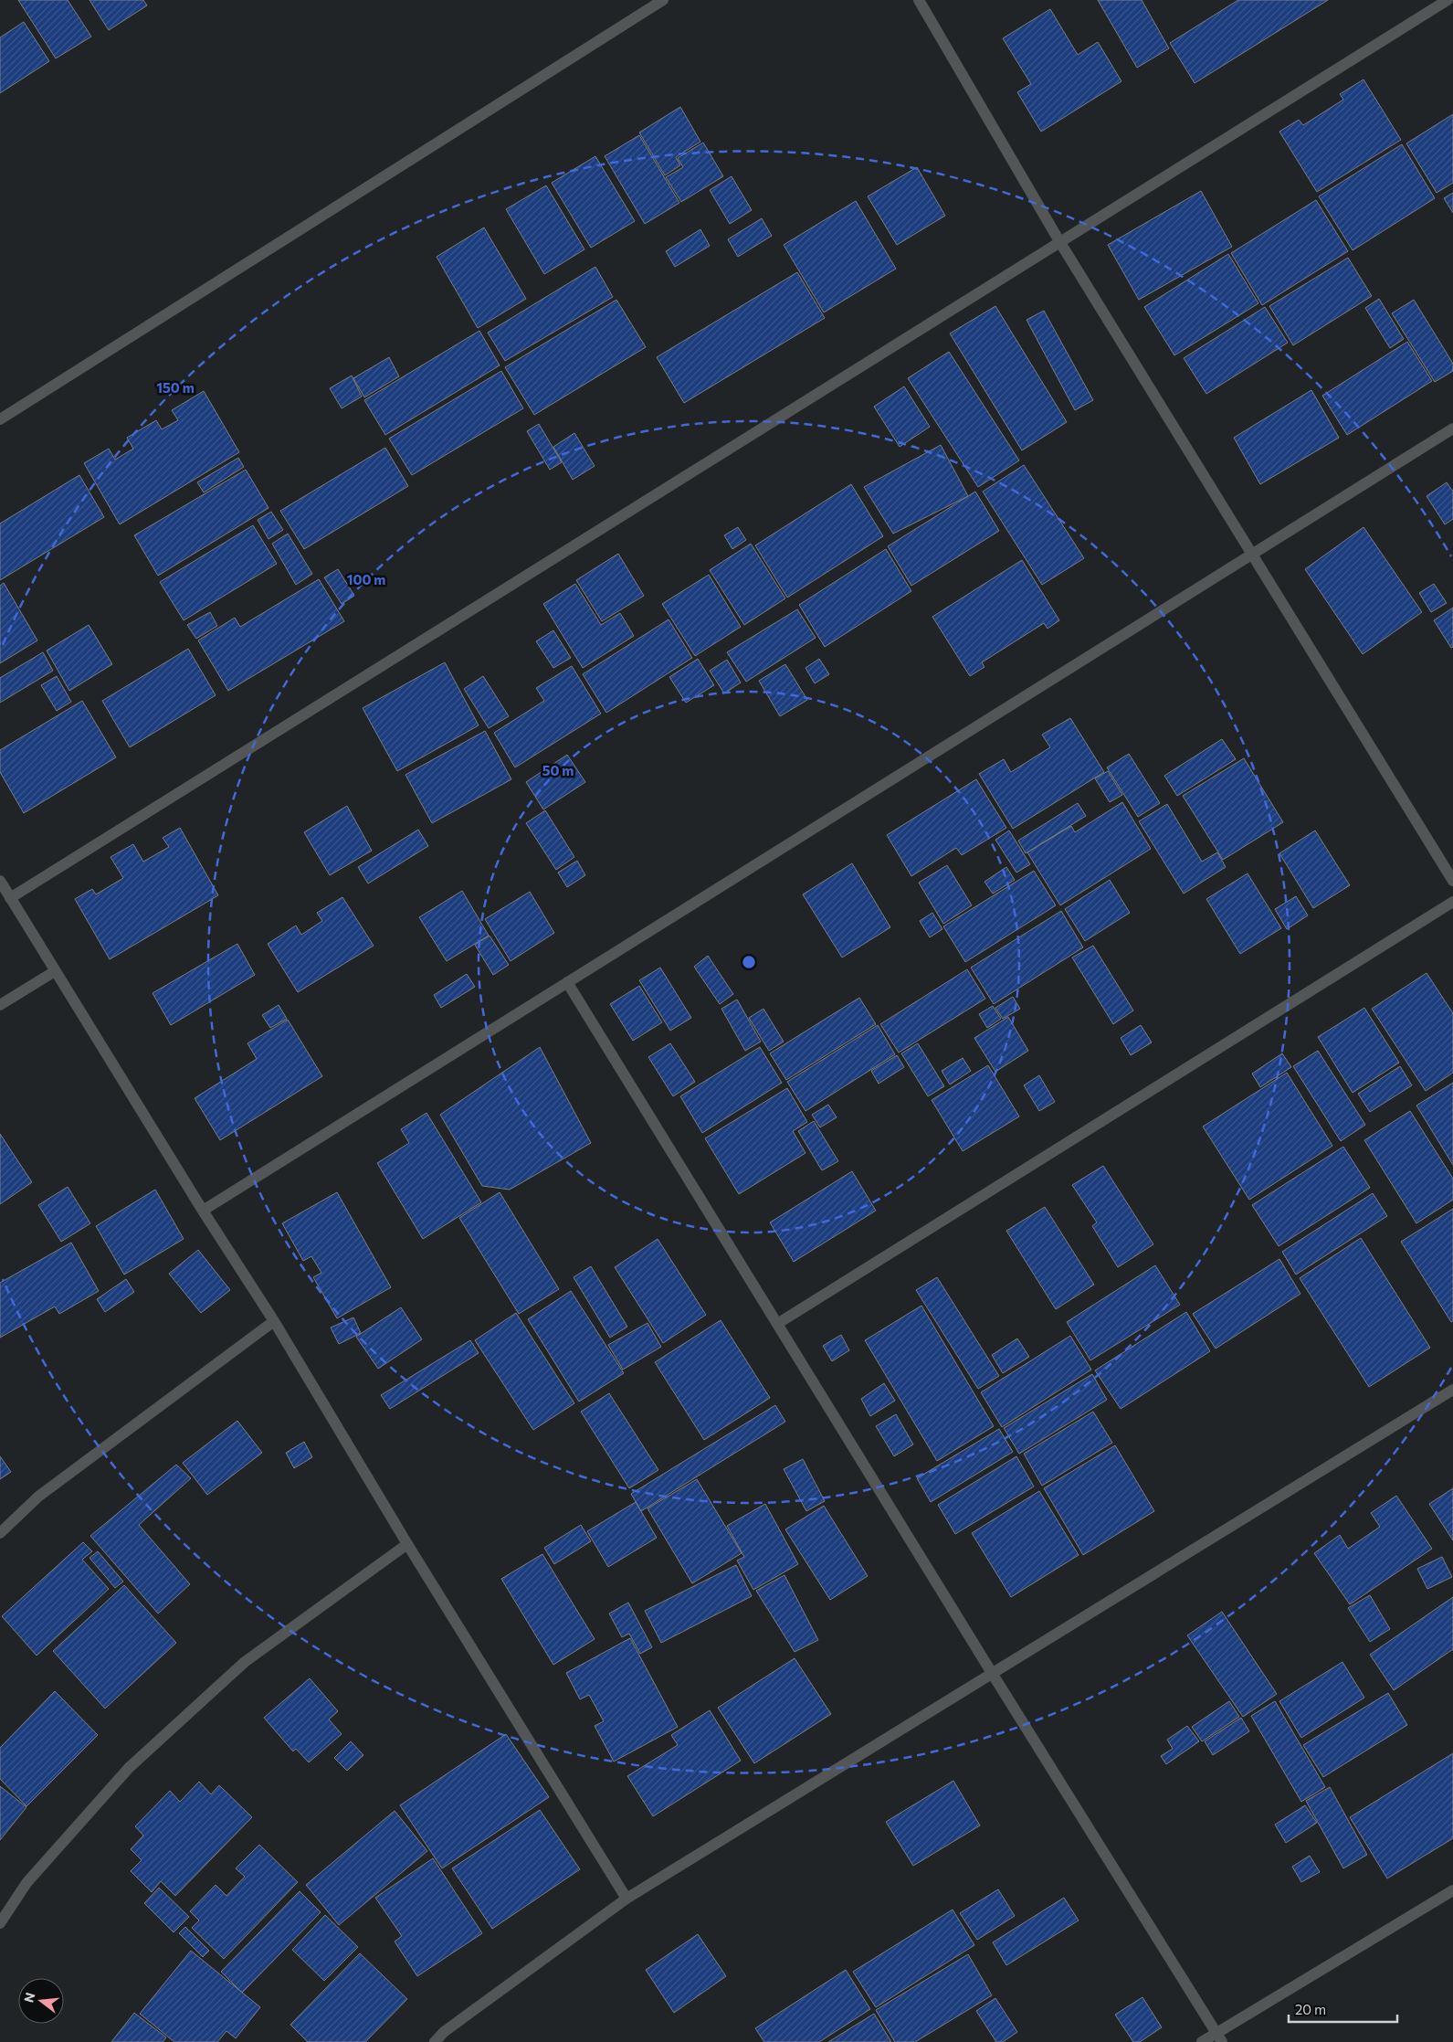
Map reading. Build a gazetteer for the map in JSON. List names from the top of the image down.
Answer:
{
  "scale_bar": "20 m",
  "north": "left",
  "rings": ["150 m", "100 m", "50 m"]
}
